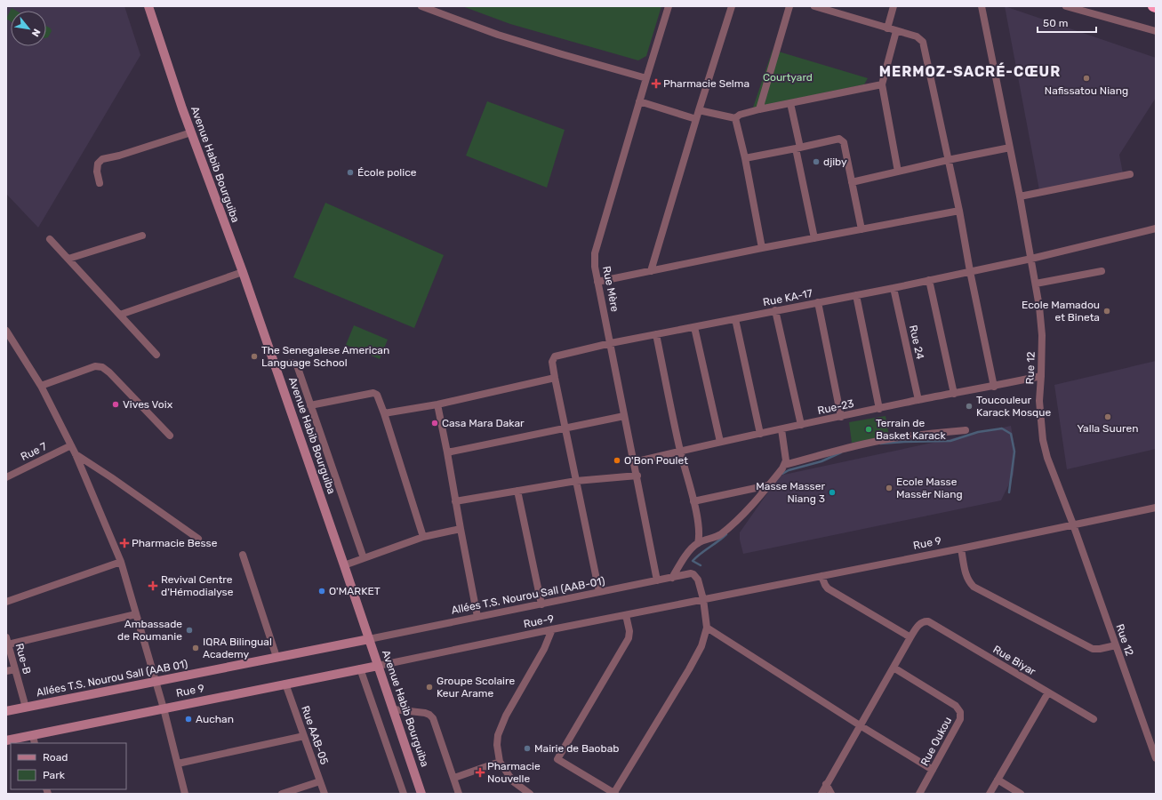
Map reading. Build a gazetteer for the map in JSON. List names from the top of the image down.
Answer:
{
  "streets": {
    "main road": ["Avenue Habib Bourguiba", "Rue 9", "Allées T.S. Nourou Sall (AAB 01)"],
    "street": [
      "Rue Mère",
      "Rue KA-17",
      "Rue 24",
      "Rue 12",
      "Rue-23",
      "Rue 7",
      "Allées T.S. Nourou Sall (AAB-01)",
      "Rue-9",
      "Rue-B",
      "Rue Biyar",
      "Rue AAB-05",
      "Rue Oukou"
    ]
  },
  "crossings": [
    ["Avenue Habib Bourguiba", "Rue 9"],
    ["Avenue Habib Bourguiba", "Allées T.S. Nourou Sall (AAB-01)"],
    ["Avenue Habib Bourguiba", "Rue-9"],
    ["Avenue Habib Bourguiba", "Allées T.S. Nourou Sall (AAB 01)"],
    ["Rue Mère", "Rue KA-17"],
    ["Rue Mère", "Rue-23"],
    ["Rue Mère", "Allées T.S. Nourou Sall (AAB-01)"],
    ["Rue KA-17", "Rue 24"],
    ["Rue KA-17", "Rue 12"],
    ["Rue 24", "Rue-23"],
    ["Rue 12", "Rue-23"],
    ["Rue 12", "Rue 9"],
    ["Rue 9", "Allées T.S. Nourou Sall (AAB-01)"],
    ["Rue 9", "Rue-9"],
    ["Rue 9", "Rue AAB-05"],
    ["Allées T.S. Nourou Sall (AAB-01)", "Rue-9"],
    ["Allées T.S. Nourou Sall (AAB-01)", "Allées T.S. Nourou Sall (AAB 01)"],
    ["Rue-B", "Allées T.S. Nourou Sall (AAB 01)"]
  ],
  "districts": ["MERMOZ-SACRÉ-CŒUR"],
  "parks": ["Courtyard"],
  "places": {
    "other": [
      "Nafissatou Niang",
      "djiby",
      "École police",
      "Ecole Mamadou et Bineta",
      "The Senegalese American Language School",
      "Vives Voix",
      "Toucouleur Karack Mosque",
      "Yalla Suuren",
      "Casa Mara Dakar",
      "Terrain de Basket Karack",
      "O'Bon Poulet",
      "Ecole Masse Massër Niang",
      "Masse Masser Niang 3",
      "O'MARKET",
      "Ambassade de Roumanie",
      "IQRA Bilingual Academy",
      "Groupe Scolaire Keur Arame",
      "Auchan",
      "Mairie de Baobab"
    ],
    "health": [
      "Pharmacie Selma",
      "Pharmacie Besse",
      "Revival Centre d'Hémodialyse",
      "Pharmacie Nouvelle"
    ]
  },
  "legend": ["Road", "Park"],
  "scale_bar": "50 m",
  "north": "bottom right"
}
